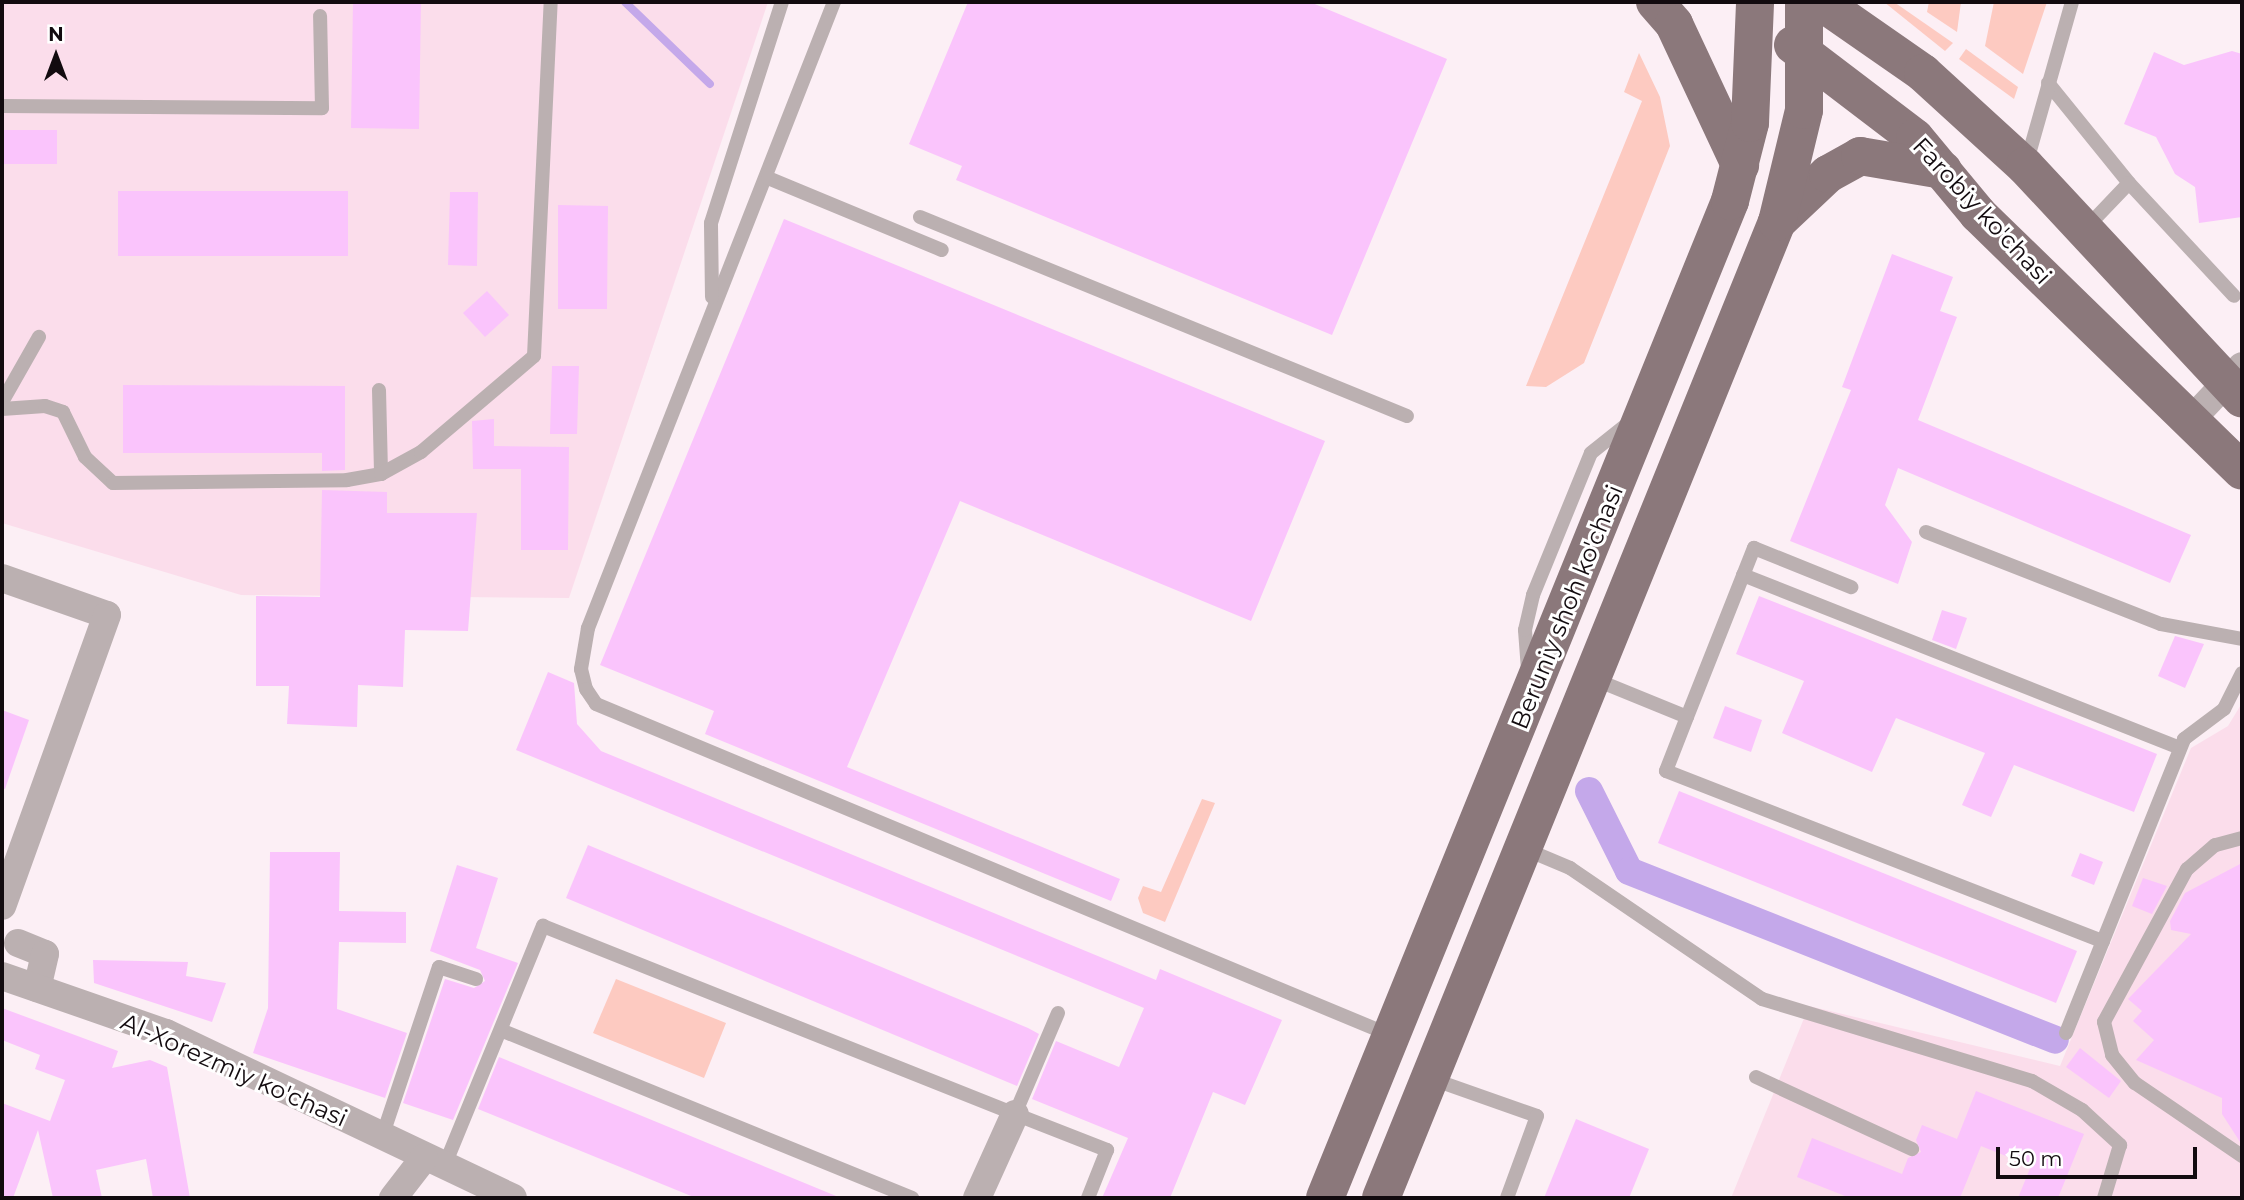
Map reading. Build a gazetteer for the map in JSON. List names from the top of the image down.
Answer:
{
  "streets": {
    "main road": ["Farobiy ko'chasi", "Beruniy shoh ko'chasi"],
    "street": ["Al-Xorezmiy ko'chasi"]
  },
  "crossings": [
    ["Farobiy ko'chasi", "Beruniy shoh ko'chasi"]
  ],
  "scale_bar": "50 m",
  "north": "top"
}
